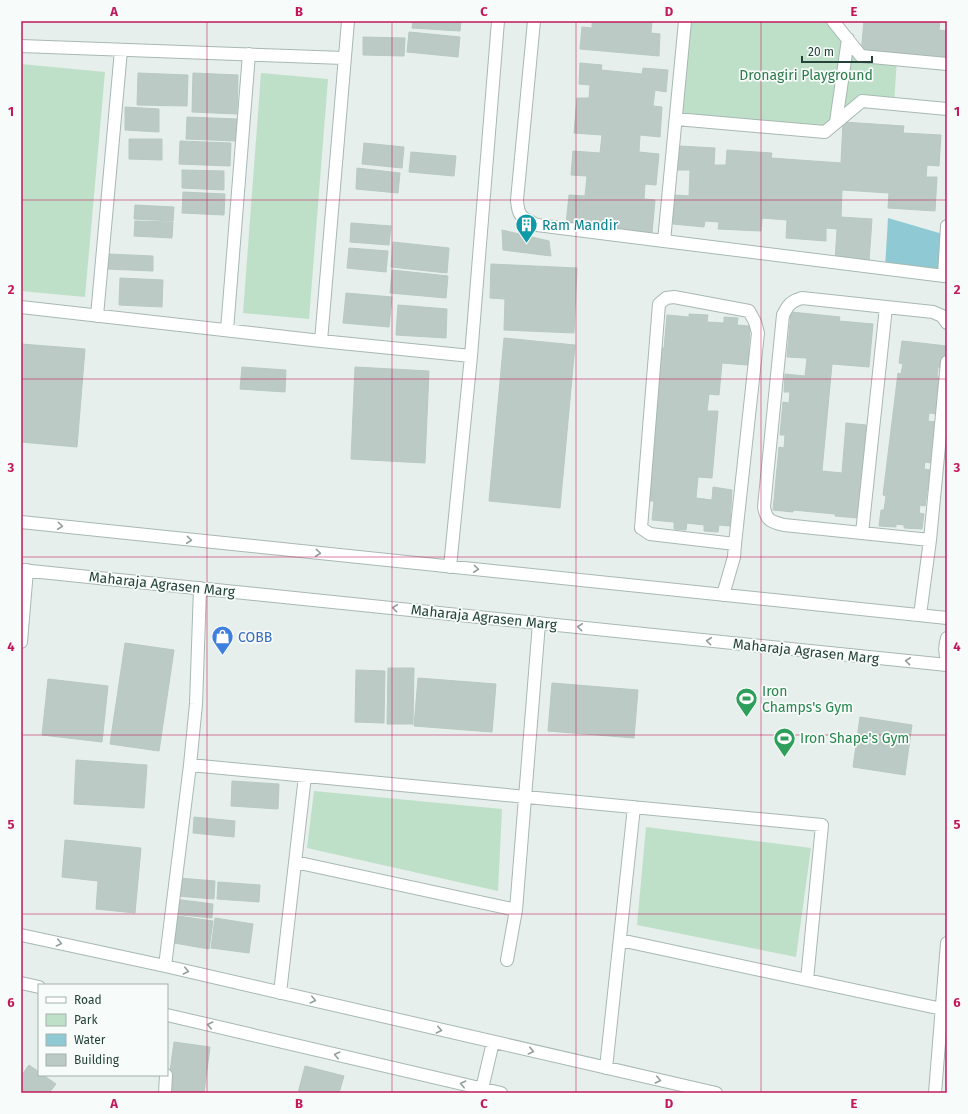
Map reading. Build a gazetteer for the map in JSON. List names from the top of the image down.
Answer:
{
  "streets": {
    "street": ["Maharaja Agrasen Marg"]
  },
  "parks": ["Dronagiri Playground"],
  "places": {
    "building": ["Ram Mandir"],
    "shop": ["COBB"],
    "sports": ["Iron Champs's Gym", "Iron Shape's Gym"]
  },
  "legend": [
    "Road",
    "Park",
    "Water",
    "Building"
  ],
  "scale_bar": "20 m",
  "grid": {
    "columns": [
      "A",
      "B",
      "C",
      "D",
      "E"
    ],
    "rows": [
      "1",
      "2",
      "3",
      "4",
      "5",
      "6"
    ]
  }
}
